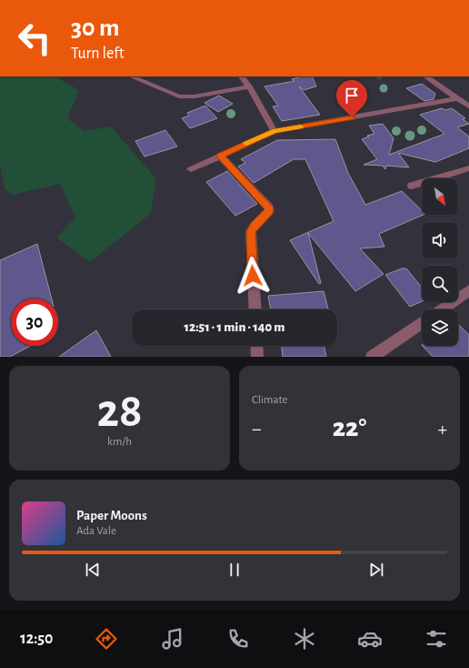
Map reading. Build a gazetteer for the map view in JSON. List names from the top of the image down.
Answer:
{
  "north": "bottom right",
  "page": {
    "turn": ["30 m", "Turn left"],
    "limit": "30",
    "trip": "12:51 · 1 min · 140 m",
    "tile": [
      ["28", "km/h"],
      "Climate"
    ],
    "heat": ["−", "22°", "+"],
    "song": ["Paper Moons", "Ada Vale"],
    "tabs": "12:50"
  }
}
